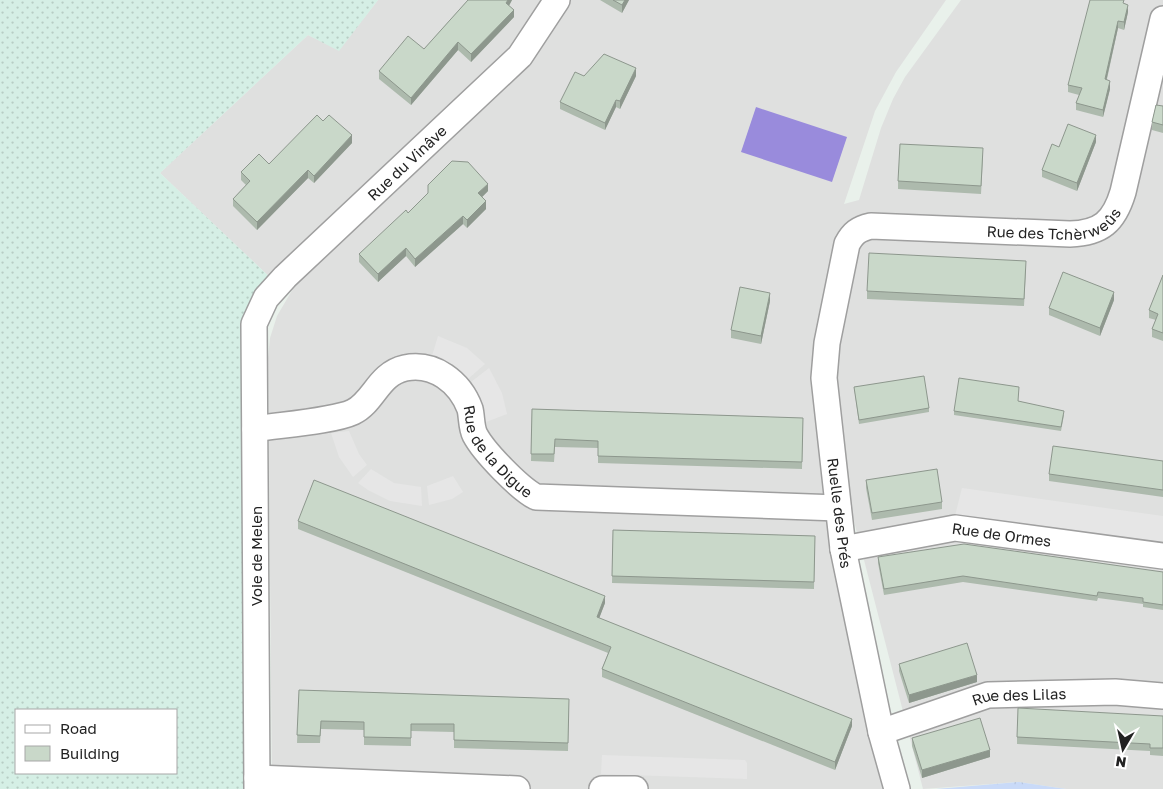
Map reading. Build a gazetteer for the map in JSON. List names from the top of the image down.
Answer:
{
  "streets": {
    "street": [
      "Rue du Vinâve",
      "Rue des Tchèrweûs",
      "Rue de la Digue",
      "Ruelle des Prés",
      "Rue de Ormes",
      "Voie de Melen",
      "Rue des Lilas"
    ]
  },
  "crossings": [
    ["Rue du Vinâve", "Voie de Melen"],
    ["Rue des Tchèrweûs", "Ruelle des Prés"],
    ["Rue de la Digue", "Ruelle des Prés"],
    ["Rue de la Digue", "Voie de Melen"],
    ["Ruelle des Prés", "Rue de Ormes"],
    ["Ruelle des Prés", "Rue des Lilas"]
  ],
  "legend": ["Road", "Building"],
  "north": "bottom"
}
